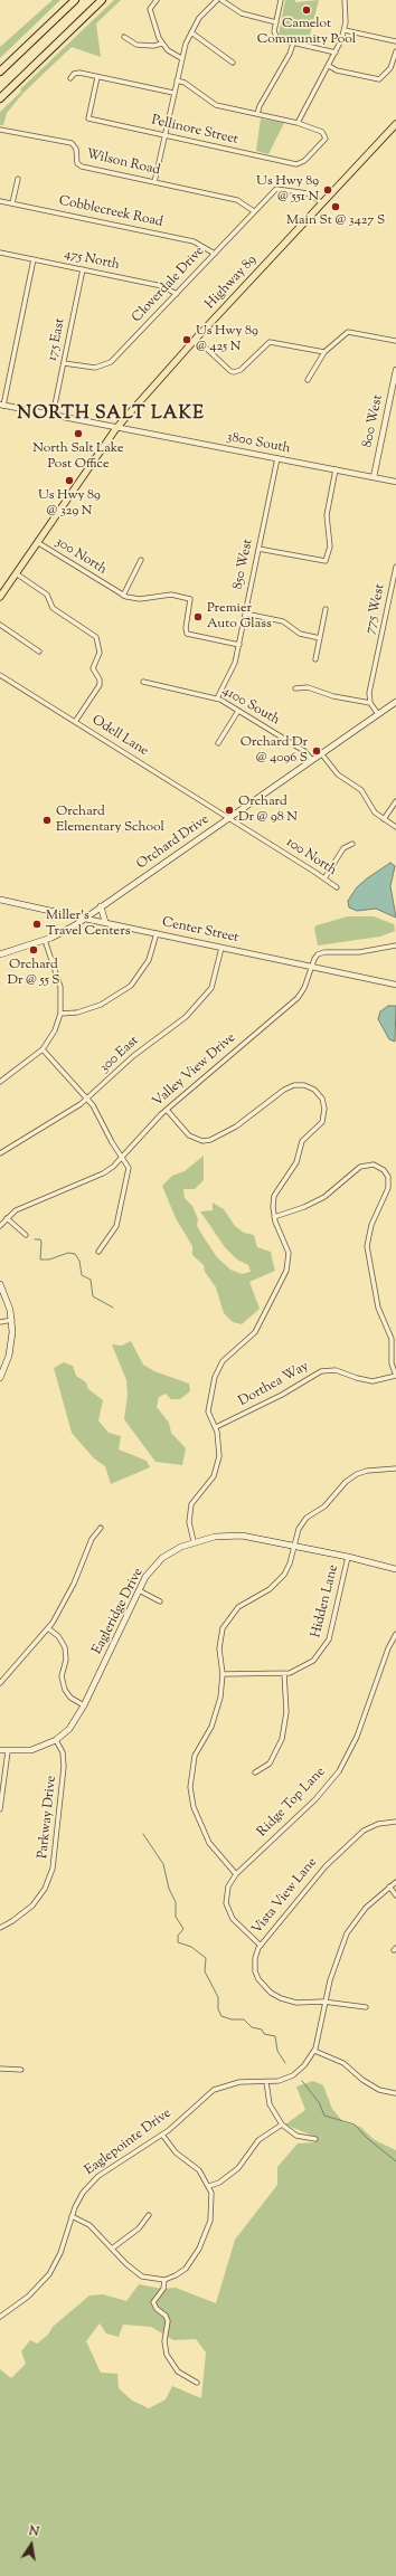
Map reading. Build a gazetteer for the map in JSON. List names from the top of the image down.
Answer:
{
  "streets": {
    "main road": [
      "Highway 89",
      "Orchard Drive",
      "Center Street",
      "Eagleridge Drive"
    ],
    "street": [
      "Pellinore Street",
      "Wilson Road",
      "Cobblecreek Road",
      "475 North",
      "Cloverdale Drive",
      "175 East",
      "800 West",
      "3800 South",
      "300 North",
      "850 West",
      "775 West",
      "4100 South",
      "Odell Lane",
      "100 North",
      "300 East",
      "Valley View Drive",
      "Dorthea Way",
      "Hidden Lane",
      "Ridge Top Lane",
      "Parkway Drive",
      "Vista View Lane",
      "Eaglepointe Drive"
    ]
  },
  "crossings": [
    ["Wilson Road", "Cloverdale Drive"],
    ["Cobblecreek Road", "Cloverdale Drive"],
    ["475 North", "Cloverdale Drive"],
    ["475 North", "175 East"],
    ["Highway 89", "Cloverdale Drive"],
    ["Highway 89", "3800 South"],
    ["Highway 89", "300 North"],
    ["Cloverdale Drive", "175 East"],
    ["175 East", "3800 South"],
    ["800 West", "3800 South"],
    ["3800 South", "850 West"],
    ["850 West", "4100 South"],
    ["4100 South", "Orchard Drive"],
    ["Odell Lane", "Orchard Drive"],
    ["Odell Lane", "100 North"],
    ["Orchard Drive", "100 North"],
    ["Orchard Drive", "Center Street"],
    ["Center Street", "300 East"],
    ["Center Street", "Valley View Drive"],
    ["Hidden Lane", "Eagleridge Drive"],
    ["Eagleridge Drive", "Parkway Drive"],
    ["Ridge Top Lane", "Vista View Lane"],
    ["Vista View Lane", "Eaglepointe Drive"]
  ],
  "districts": ["NORTH SALT LAKE"],
  "places": [
    "Camelot Community Pool",
    "Us Hwy 89 @ 551 N",
    "Main St @ 3427 S",
    "Us Hwy 89 @ 425 N",
    "North Salt Lake Post Office",
    "Us Hwy 89 @ 329 N",
    "Premier Auto Glass",
    "Orchard Dr @ 4096 S",
    "Orchard Dr @ 98 N",
    "Orchard Elementary School",
    "Miller's Travel Centers",
    "Orchard Dr @ 55 S"
  ],
  "north": "top"
}
